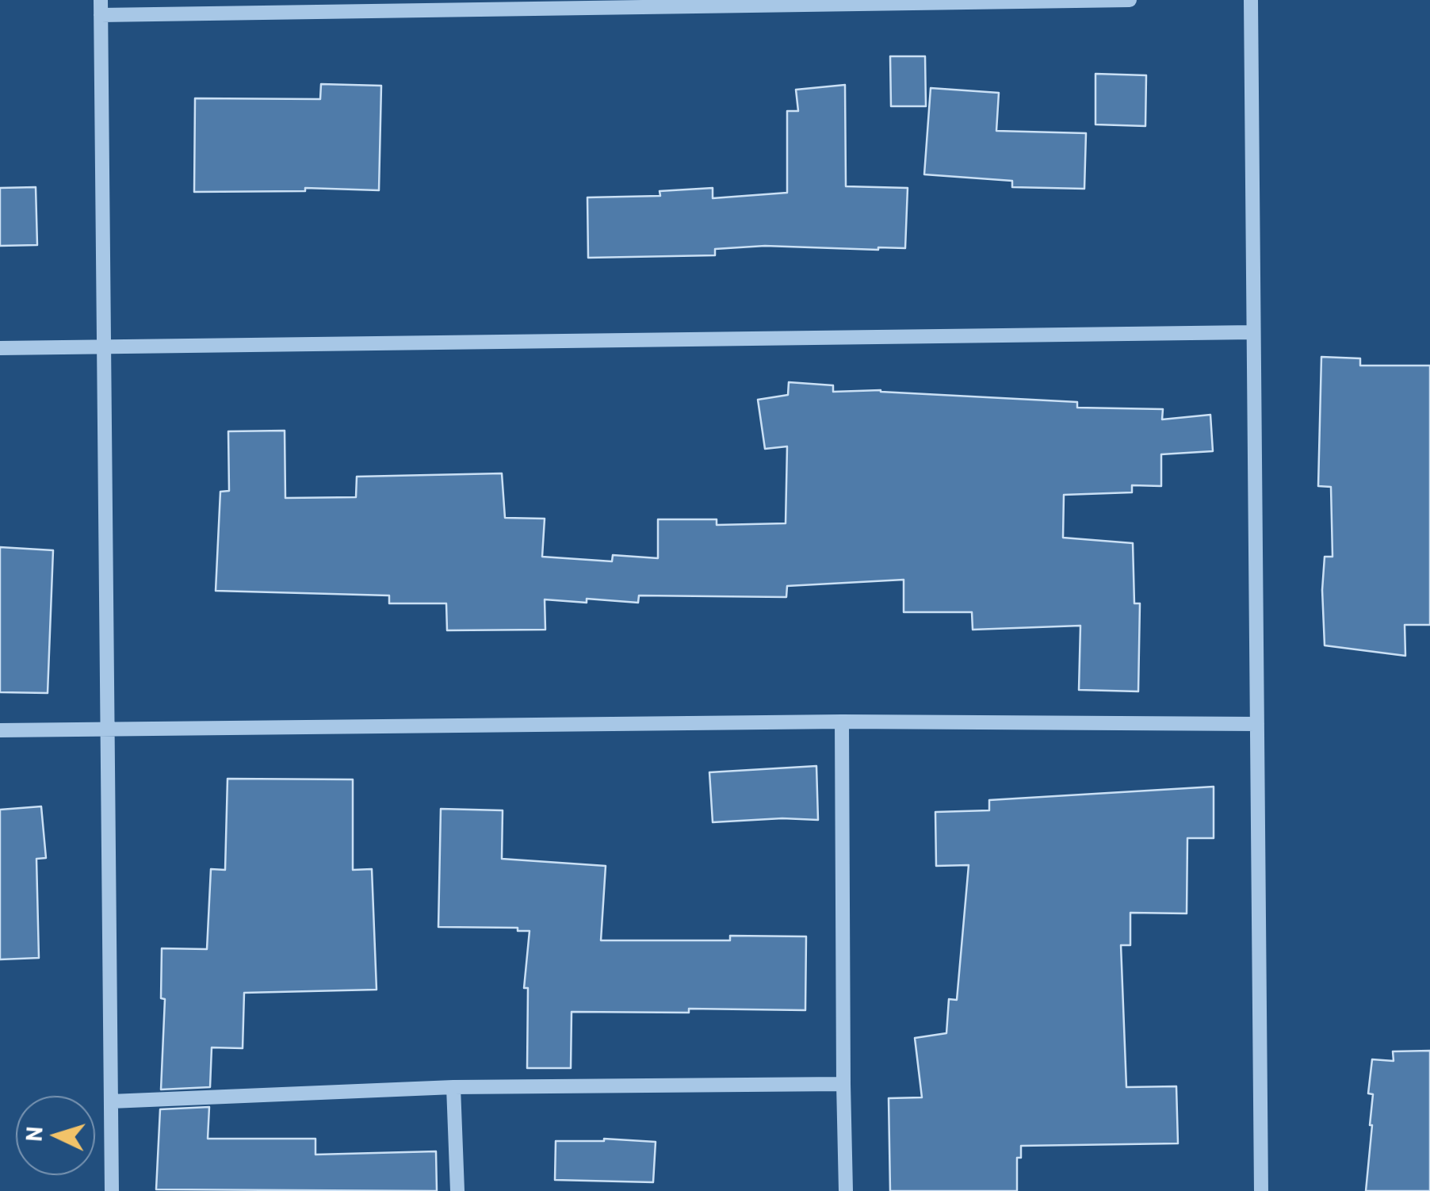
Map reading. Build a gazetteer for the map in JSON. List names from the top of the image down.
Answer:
{
  "north": "left"
}
